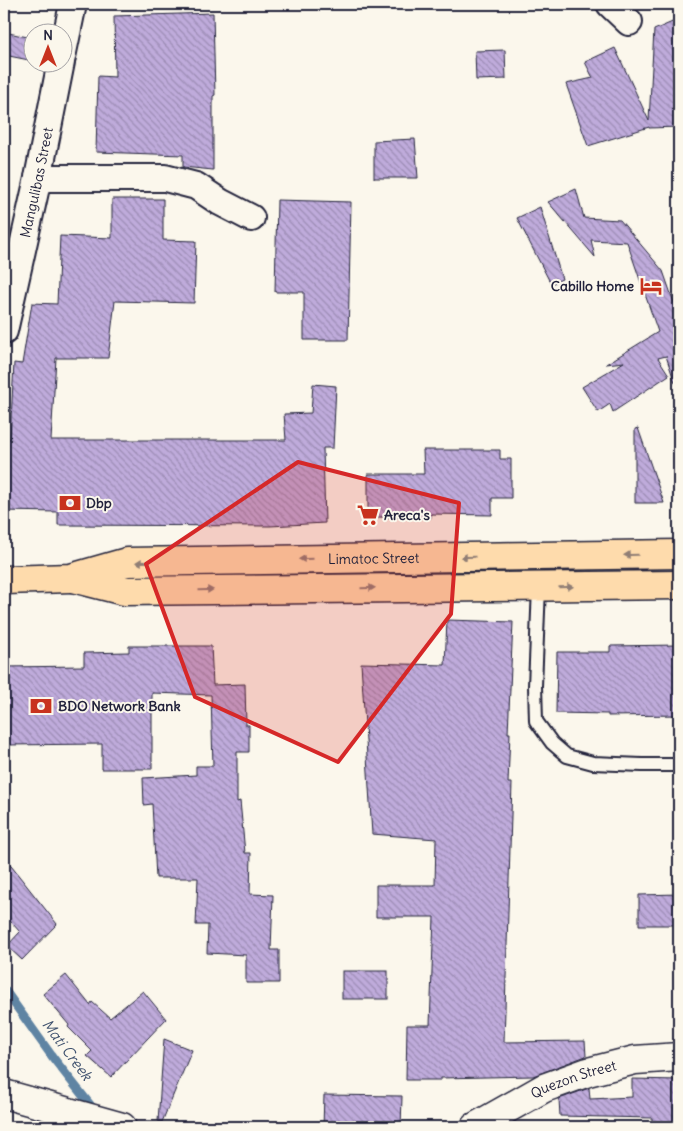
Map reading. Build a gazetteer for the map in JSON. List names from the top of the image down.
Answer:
{
  "streets": {
    "main road": ["Limatoc Street"],
    "street": ["Mangulibas Street", "Quezon Street"]
  },
  "water": ["Mati Creek"],
  "places": {
    "hotel": ["Cabillo Home"],
    "bank": ["Dbp", "BDO Network Bank"],
    "supermarket": ["Areca's"]
  },
  "north": "top"
}
